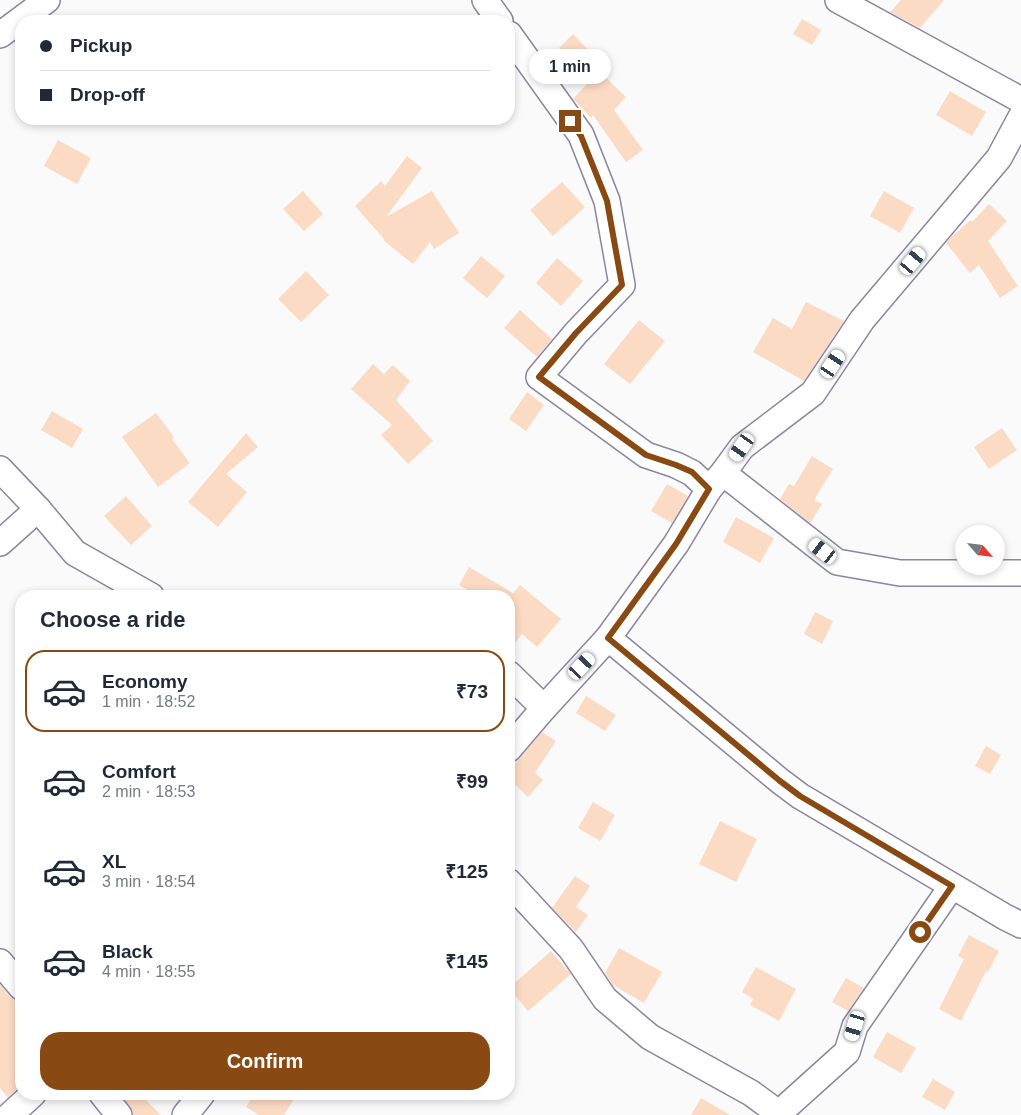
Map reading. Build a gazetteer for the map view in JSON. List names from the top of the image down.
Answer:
{
  "north": "bottom right",
  "page": {
    "banner": ["Pickup", "Drop-off"],
    "bubble": "1 min",
    "heading": "Choose a ride",
    "list": [
      {
        "name": "Economy",
        "note": "1 min · 18:52",
        "value": "₹73"
      },
      {
        "name": "Comfort",
        "note": "2 min · 18:53",
        "value": "₹99"
      },
      {
        "name": "XL",
        "note": "3 min · 18:54",
        "value": "₹125"
      },
      {
        "name": "Black",
        "note": "4 min · 18:55",
        "value": "₹145"
      }
    ],
    "buttons": "Confirm"
  }
}
